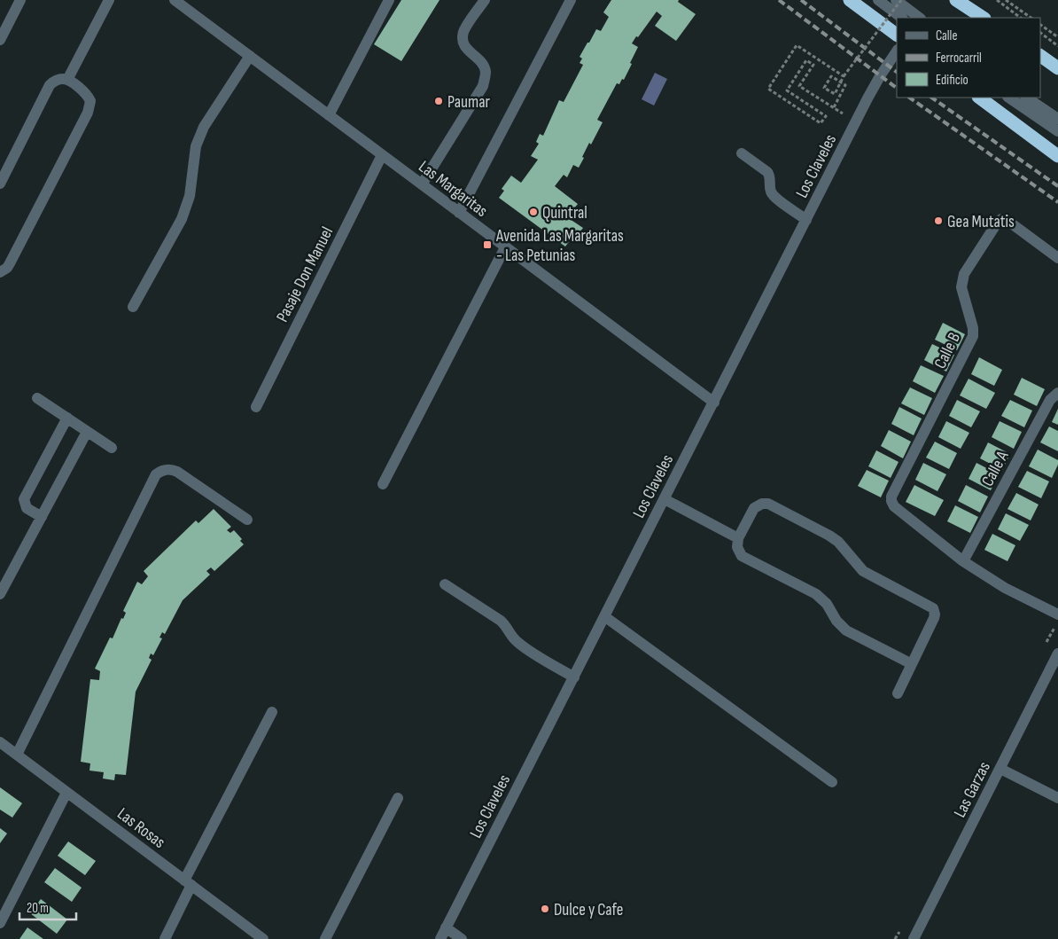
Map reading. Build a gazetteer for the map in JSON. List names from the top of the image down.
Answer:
{
  "streets": {
    "street": [
      "Los Claveles",
      "Las Margaritas",
      "Pasaje Don Manuel",
      "Calle B",
      "Calle A",
      "Las Garzas",
      "Las Rosas"
    ]
  },
  "crossings": [
    ["Los Claveles", "Las Margaritas"],
    ["Las Margaritas", "Pasaje Don Manuel"],
    ["Calle B", "Calle A"]
  ],
  "places": {
    "other": [
      "Paumar",
      "Quintral",
      "Gea Mutatis",
      "Dulce y Cafe"
    ],
    "transit": ["Avenida Las Margaritas - Las Petunias"]
  },
  "legend": ["Calle", "Ferrocarril", "Edificio"],
  "scale_bar": "20 m"
}
